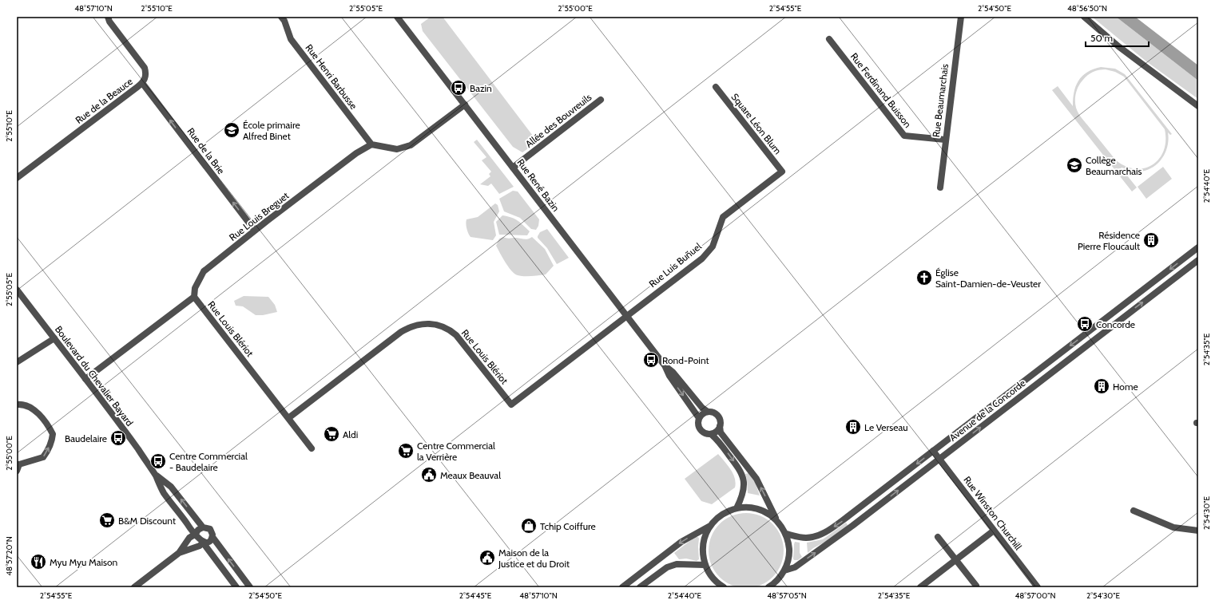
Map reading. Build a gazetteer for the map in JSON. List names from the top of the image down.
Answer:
{
  "streets": {
    "street": [
      "Rue Henri Barbusse",
      "Rue Ferdinand Buisson",
      "Rue de la Beauce",
      "Rue Beaumarchais",
      "Allée des Bouvreuils",
      "Square Léon Blum",
      "Rue de la Brie",
      "Rue René Bazin",
      "Rue Louis Breguet",
      "Rue Luis Buñuel",
      "Rue Louis Blériot",
      "Boulevard du Chevalier Bayard",
      "Avenue de la Concorde",
      "Rue Winston Churchill"
    ]
  },
  "crossings": [
    ["Rue Henri Barbusse", "Rue Louis Breguet"],
    ["Rue Ferdinand Buisson", "Rue Beaumarchais"],
    ["Rue de la Beauce", "Rue de la Brie"],
    ["Allée des Bouvreuils", "Rue René Bazin"],
    ["Square Léon Blum", "Rue Luis Buñuel"],
    ["Rue de la Brie", "Rue Louis Breguet"],
    ["Rue René Bazin", "Rue Luis Buñuel"],
    ["Rue René Bazin", "Rue Louis Blériot"],
    ["Rue Louis Breguet", "Rue Louis Blériot"],
    ["Rue Luis Buñuel", "Rue Louis Blériot"],
    ["Avenue de la Concorde", "Rue Winston Churchill"]
  ],
  "one_way": ["Rue de la Brie"],
  "places": {
    "bus stop": [
      "Bazin",
      "Concorde",
      "Rond-Point",
      "Baudelaire",
      "Centre Commercial - Baudelaire"
    ],
    "school or university": ["École primaire Alfred Binet", "Collège Beaumarchais"],
    "building": ["Résidence Pierre Floucault", "Home", "Le Verseau"],
    "church": ["Église Saint-Damien-de-Veuster"],
    "supermarket": ["Aldi", "Centre Commercial la Verrière", "B&M Discount"],
    "public building": ["Meaux Beauval", "Maison de la Justice et du Droit"],
    "shop": ["Tchip Coiffure"],
    "restaurant": ["Myu Myu Maison"]
  },
  "scale_bar": "50 m",
  "coordinates": [
    "48°57'10\"N",
    "2°55'10\"E",
    "2°55'05\"E",
    "2°55'00\"E",
    "2°54'55\"E",
    "2°54'50\"E",
    "48°56'50\"N",
    "2°54'40\"E",
    "2°54'35\"E",
    "2°54'30\"E",
    "48°57'20\"N",
    "2°54'45\"E",
    "48°57'05\"N",
    "48°57'00\"N"
  ]
}
